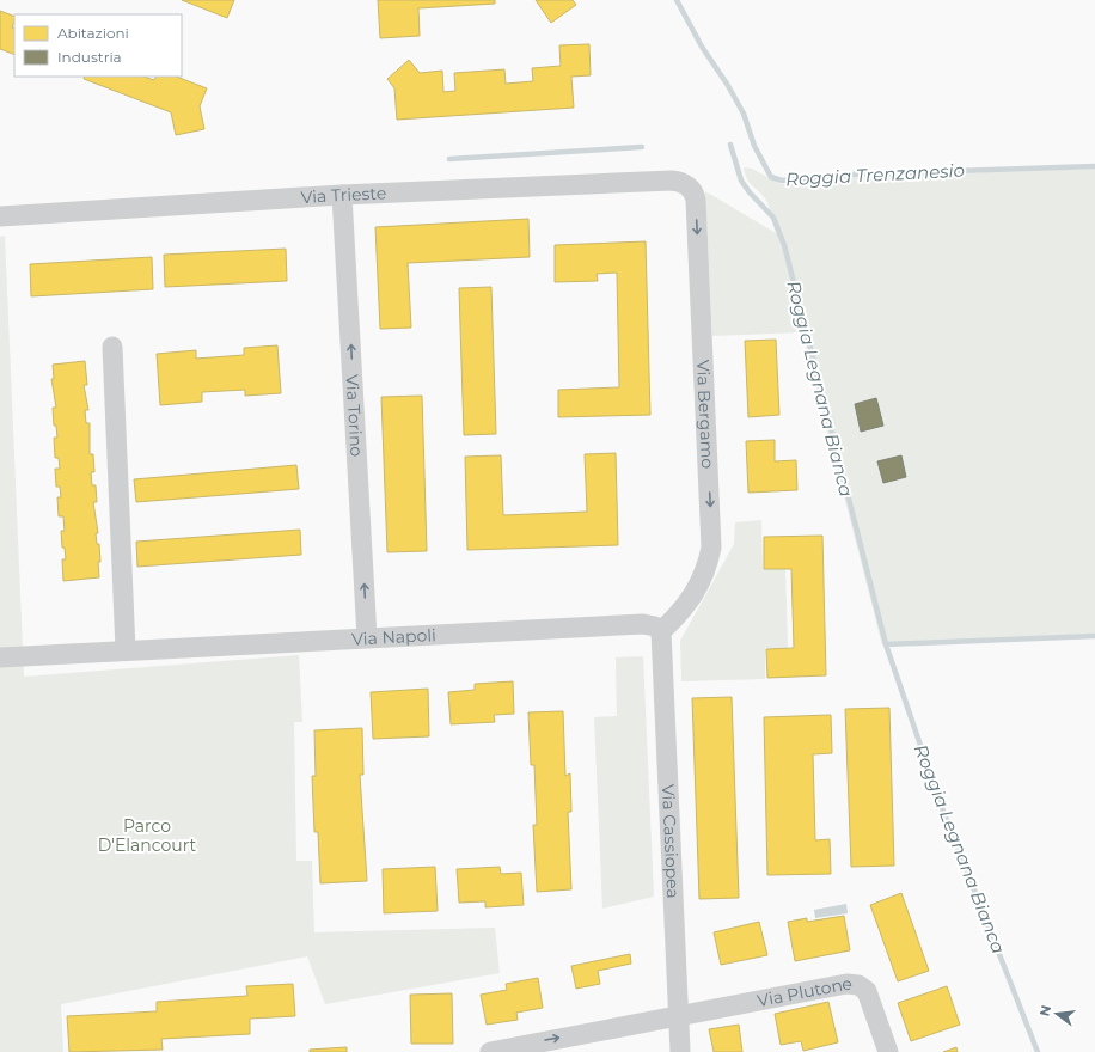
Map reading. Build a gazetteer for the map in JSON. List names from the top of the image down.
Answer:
{
  "streets": {
    "street": [
      "Via Trieste",
      "Via Bergamo",
      "Via Torino",
      "Via Napoli",
      "Via Cassiopea",
      "Via Plutone"
    ]
  },
  "crossings": [
    ["Via Trieste", "Via Bergamo"],
    ["Via Trieste", "Via Torino"],
    ["Via Bergamo", "Via Napoli"],
    ["Via Bergamo", "Via Cassiopea"],
    ["Via Torino", "Via Napoli"],
    ["Via Napoli", "Via Cassiopea"],
    ["Via Cassiopea", "Via Plutone"]
  ],
  "one_way": ["Via Bergamo", "Via Torino", "Via Plutone"],
  "water": ["Roggia Trenzanesio", "Roggia Legnana Bianca"],
  "parks": ["Parco D'Elancourt"],
  "legend": ["Abitazioni", "Industria"],
  "north": "left"
}
